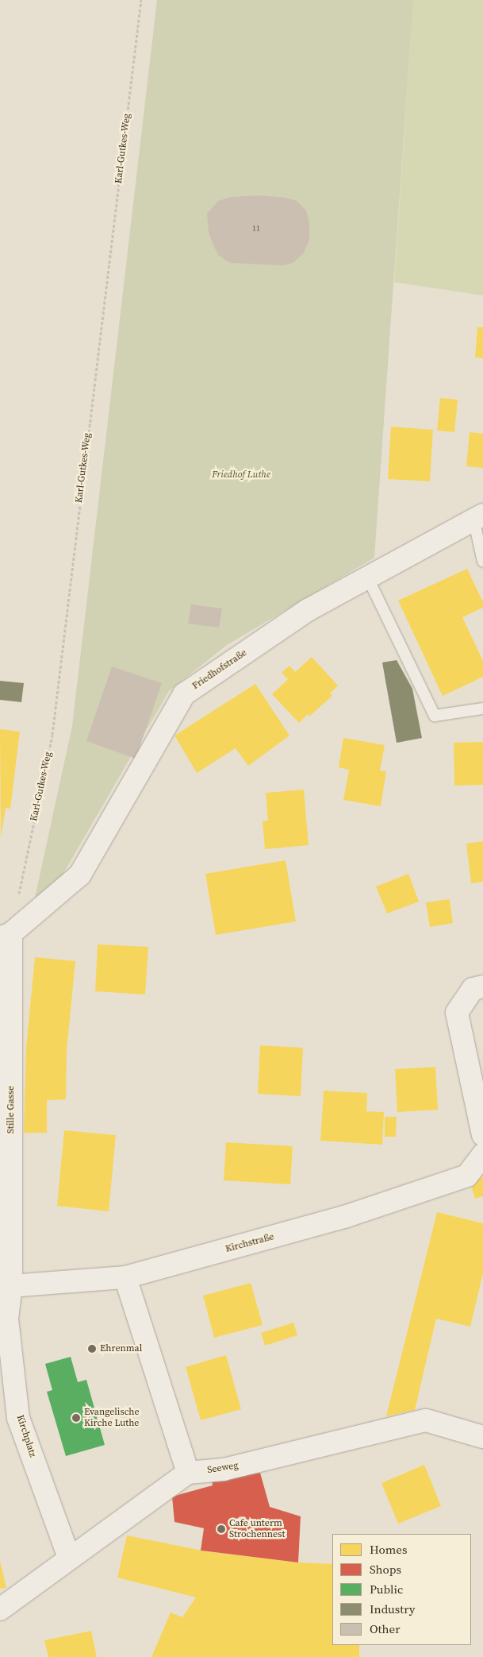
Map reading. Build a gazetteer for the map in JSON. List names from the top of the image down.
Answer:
{
  "streets": {
    "street": [
      "Friedhofstraße",
      "Stille Gasse",
      "Kirchstraße",
      "Kirchplatz",
      "Seeweg"
    ],
    "path": ["Karl-Gutkes-Weg"]
  },
  "crossings": [
    ["Friedhofstraße", "Stille Gasse"],
    ["Stille Gasse", "Kirchstraße"],
    ["Stille Gasse", "Kirchplatz"],
    ["Kirchstraße", "Kirchplatz"]
  ],
  "parks": ["Friedhof Luthe"],
  "places": ["Ehrenmal", "Evangelische Kirche Luthe", "Cafe unterm Strochennest"],
  "house_numbers": ["11"],
  "legend": [
    "Homes",
    "Shops",
    "Public",
    "Industry",
    "Other"
  ]
}
